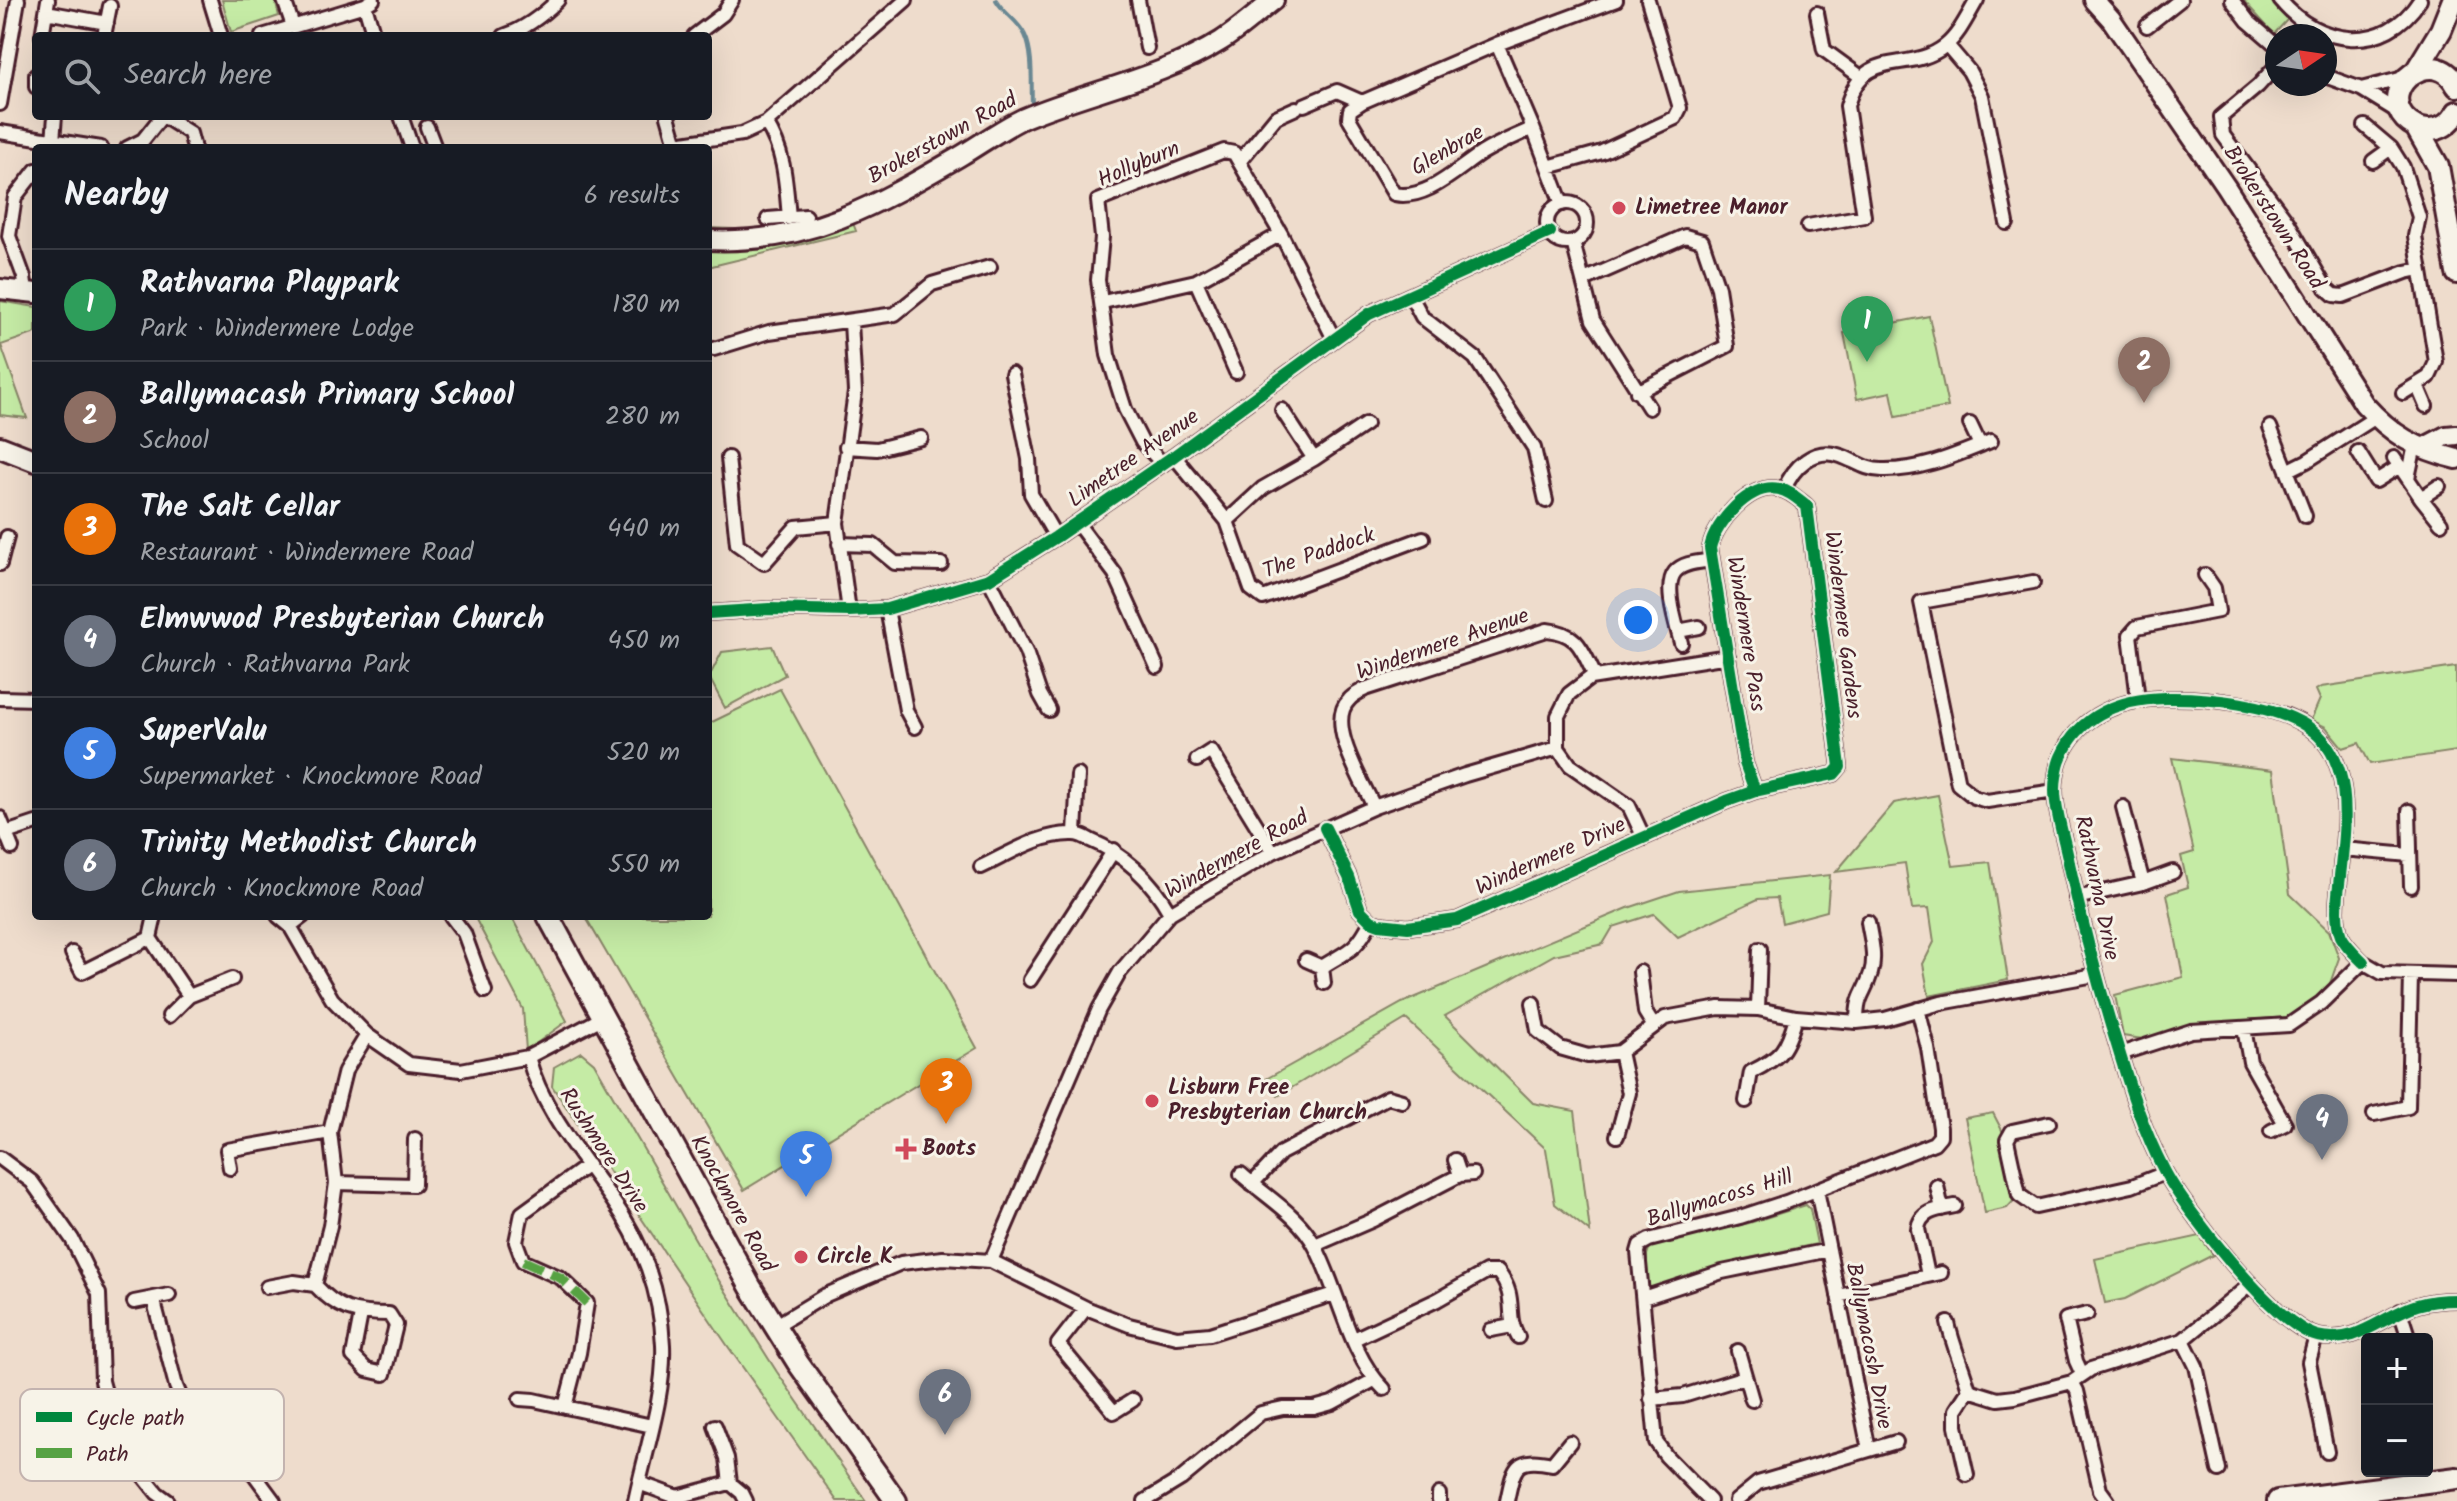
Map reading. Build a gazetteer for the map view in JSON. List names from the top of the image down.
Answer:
{
  "streets": {
    "main road": ["Knockmore Road"],
    "street": [
      "Brokerstown Road",
      "Glenbrae",
      "Hollyburn",
      "Limetree Avenue",
      "The Paddock",
      "Windermere Gardens",
      "Windermere Pass",
      "Windermere Avenue",
      "Windermere Road",
      "Windermere Drive",
      "Rathvarna Drive",
      "Rushmore Drive",
      "Ballymacoss Hill",
      "Ballymacosh Drive"
    ]
  },
  "crossings": [
    ["Hollyburn", "Limetree Avenue"],
    ["Limetree Avenue", "The Paddock"],
    ["Windermere Gardens", "Windermere Pass"],
    ["Windermere Gardens", "Windermere Drive"],
    ["Windermere Pass", "Windermere Drive"],
    ["Windermere Avenue", "Windermere Road"],
    ["Rathvarna Drive", "Ballymacoss Hill"],
    ["Ballymacoss Hill", "Ballymacosh Drive"]
  ],
  "places": {
    "other": ["Limetree Manor", "Lisburn Free Presbyterian Church", "Circle K"],
    "health": ["Boots"]
  },
  "legend": ["Cycle path", "Path"],
  "north": "right",
  "page": {
    "search": "Search here",
    "heading": ["Nearby", "6 results"],
    "list": [
      {
        "mark": "1",
        "name": "Rathvarna Playpark",
        "note": "Park · Windermere Lodge",
        "value": "180 m"
      },
      {
        "mark": "2",
        "name": "Ballymacash Primary School",
        "note": "School",
        "value": "280 m"
      },
      {
        "mark": "3",
        "name": "The Salt Cellar",
        "note": "Restaurant · Windermere Road",
        "value": "440 m"
      },
      {
        "mark": "4",
        "name": "Elmwwod Presbyterian Church",
        "note": "Church · Rathvarna Park",
        "value": "450 m"
      },
      {
        "mark": "5",
        "name": "SuperValu",
        "note": "Supermarket · Knockmore Road",
        "value": "520 m"
      },
      {
        "mark": "6",
        "name": "Trinity Methodist Church",
        "note": "Church · Knockmore Road",
        "value": "550 m"
      }
    ],
    "pins": [
      "1",
      "2",
      "3",
      "4",
      "5",
      "6"
    ],
    "map_buttons": ["+", "−"]
  }
}
